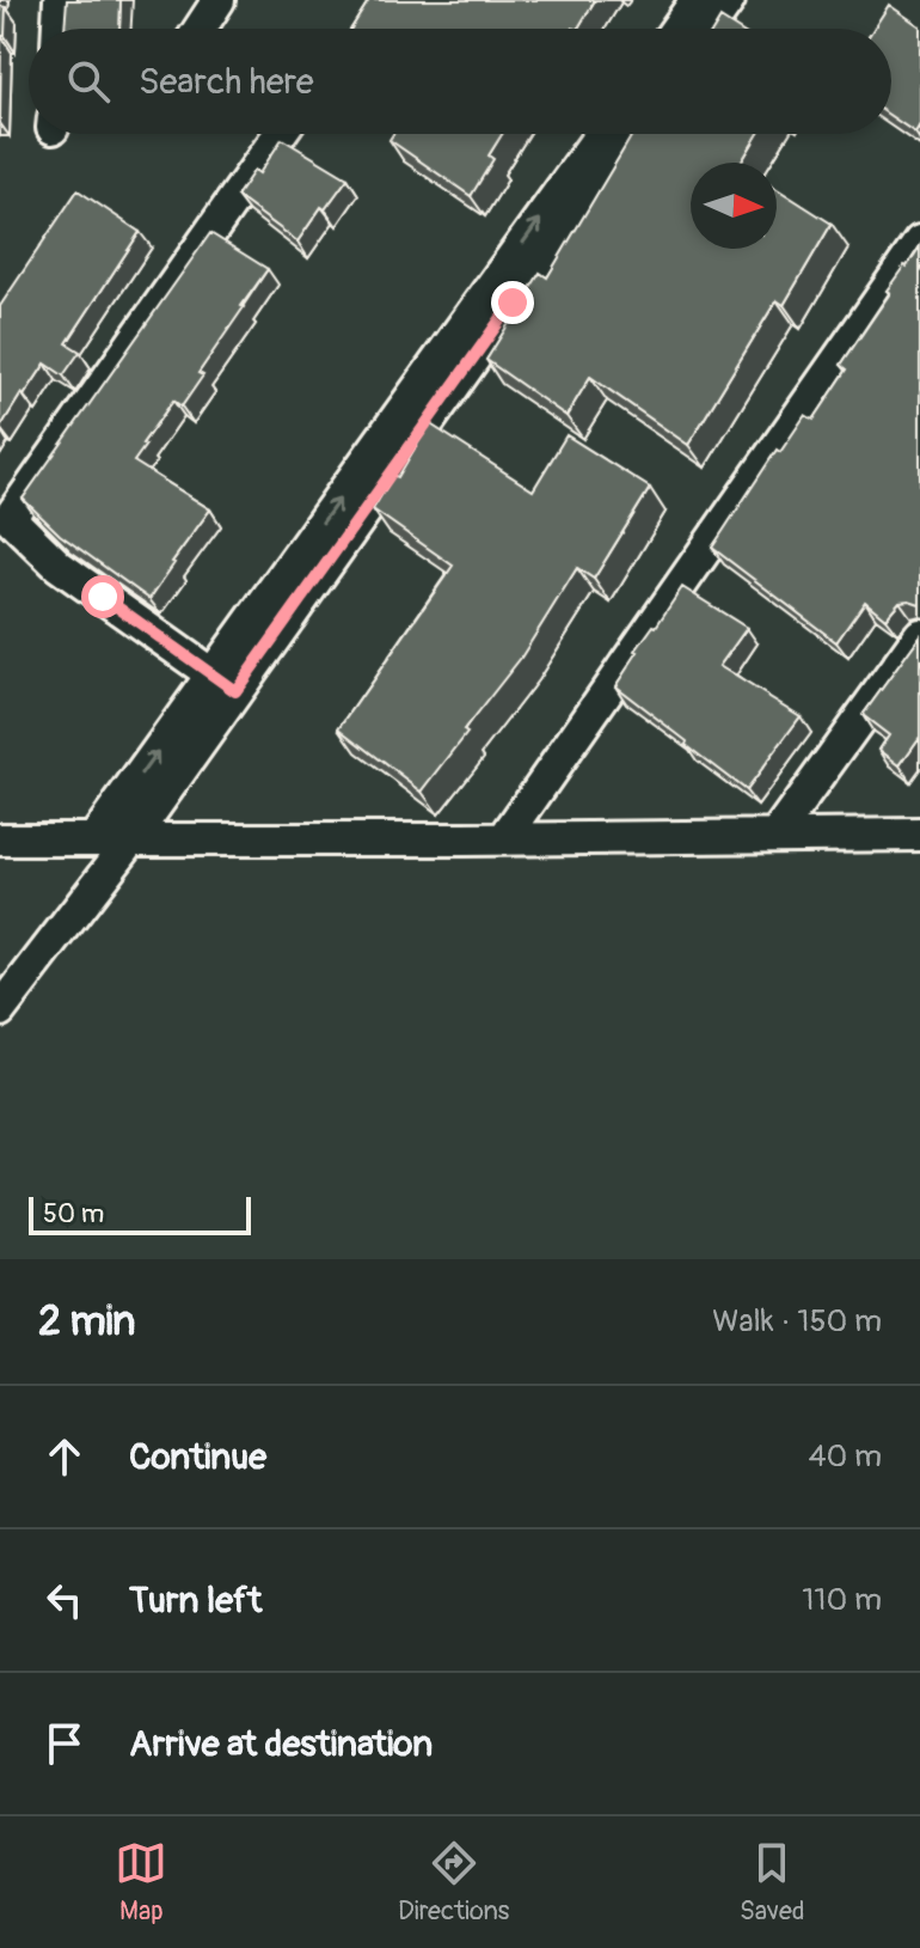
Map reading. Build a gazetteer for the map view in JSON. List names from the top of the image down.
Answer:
{
  "scale_bar": "50 m",
  "north": "right",
  "page": {
    "search": "Search here",
    "scale": "50 m",
    "heading": ["2 min", "Walk · 150 m"],
    "list": [
      ["Continue", "40 m"],
      ["Turn left", "110 m"],
      "Arrive at destination"
    ],
    "nav": ["Map", "Directions", "Saved"]
  }
}
